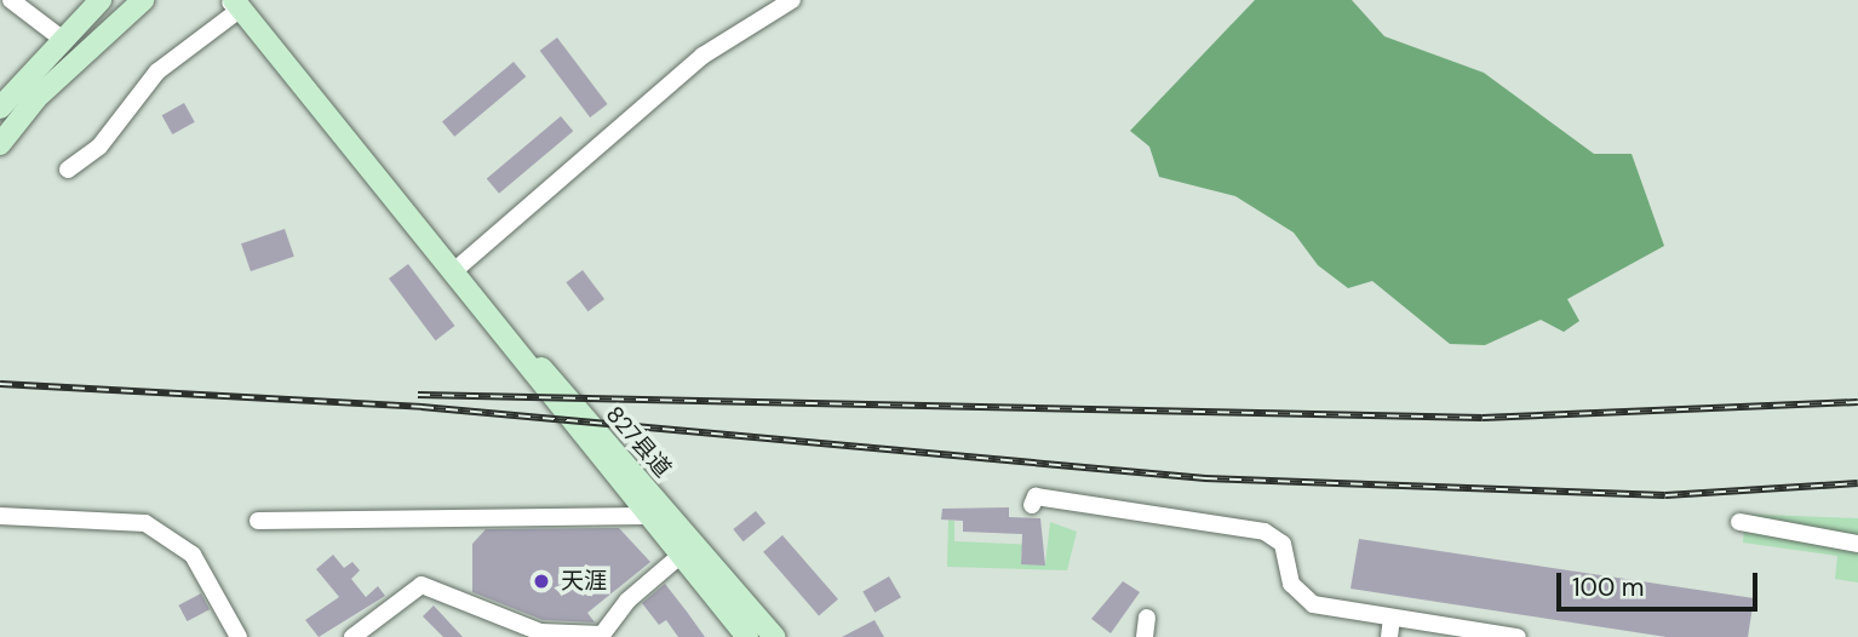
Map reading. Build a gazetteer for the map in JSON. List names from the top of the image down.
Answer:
{
  "streets": {
    "main road": ["827县道"]
  },
  "places": ["天涯"],
  "scale_bar": "100 m"
}
